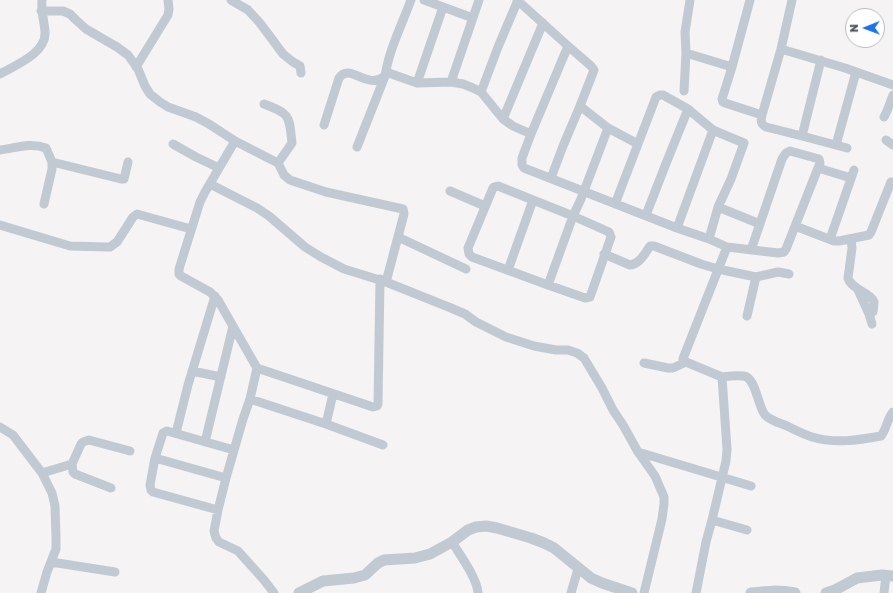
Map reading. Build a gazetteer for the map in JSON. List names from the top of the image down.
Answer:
{
  "north": "left"
}
